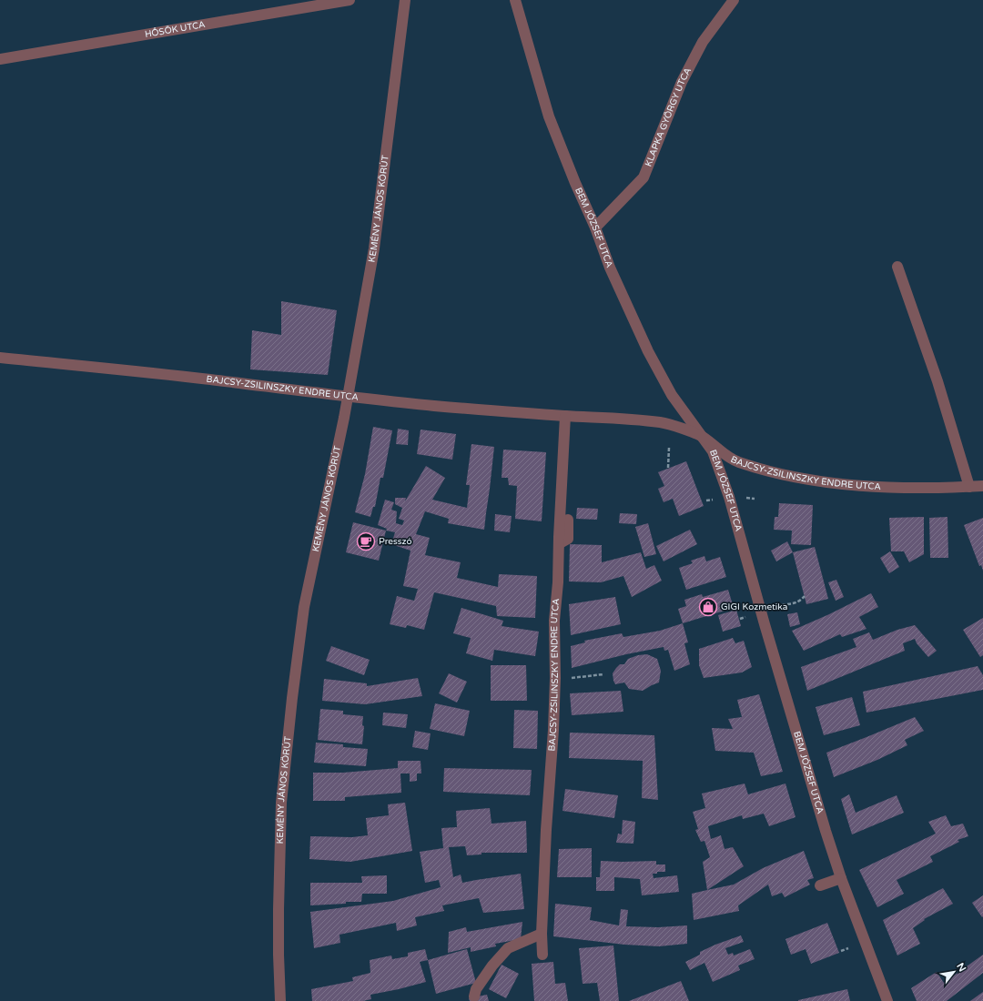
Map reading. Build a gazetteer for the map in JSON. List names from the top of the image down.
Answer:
{
  "streets": {
    "street": [
      "HŐSÖK UTCA",
      "KLAPKA GYÖRGY UTCA",
      "KEMÉNY JÁNOS KÖRÚT",
      "BEM JÓZSEF UTCA",
      "BAJCSY-ZSILINSZKY ENDRE UTCA"
    ]
  },
  "crossings": [
    ["KLAPKA GYÖRGY UTCA", "BEM JÓZSEF UTCA"],
    ["KEMÉNY JÁNOS KÖRÚT", "BAJCSY-ZSILINSZKY ENDRE UTCA"],
    ["BEM JÓZSEF UTCA", "BAJCSY-ZSILINSZKY ENDRE UTCA"]
  ],
  "places": {
    "cafe": ["Presszó"],
    "shop": ["GIGI Kozmetika"]
  },
  "north": "top right"
}
